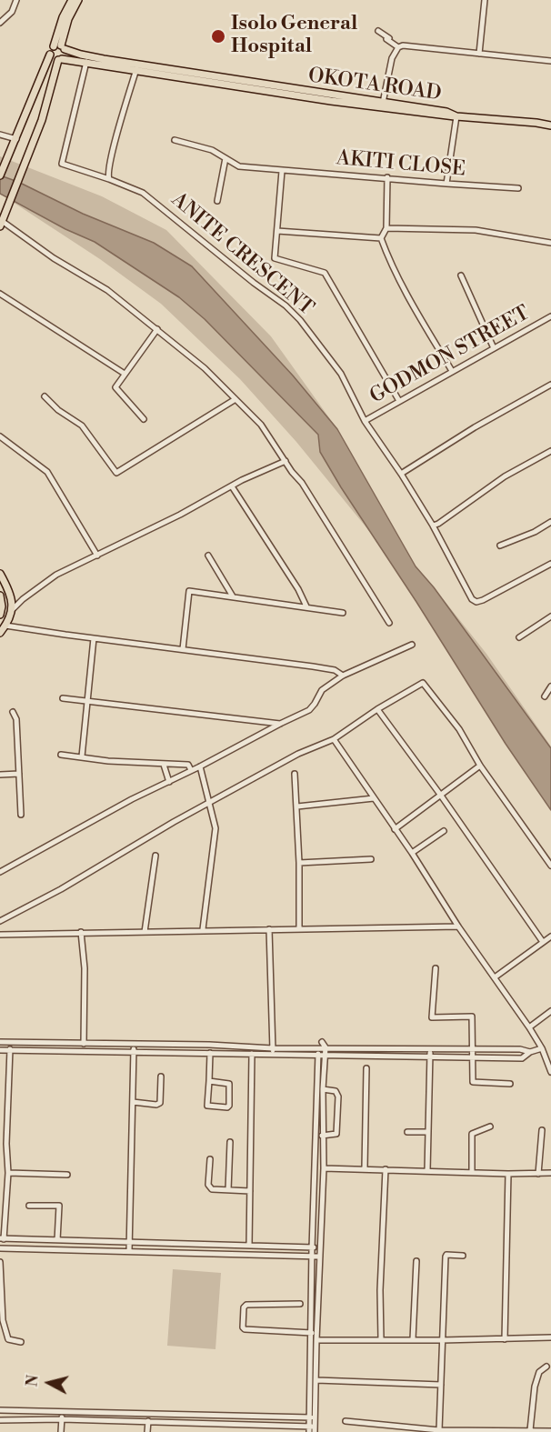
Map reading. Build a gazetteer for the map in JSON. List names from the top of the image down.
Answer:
{
  "streets": {
    "main road": ["OKOTA ROAD"],
    "street": ["AKITI CLOSE", "ANITE CRESCENT", "GODMON STREET"]
  },
  "crossings": [
    ["ANITE CRESCENT", "GODMON STREET"]
  ],
  "places": ["Isolo General Hospital"],
  "north": "left"
}
